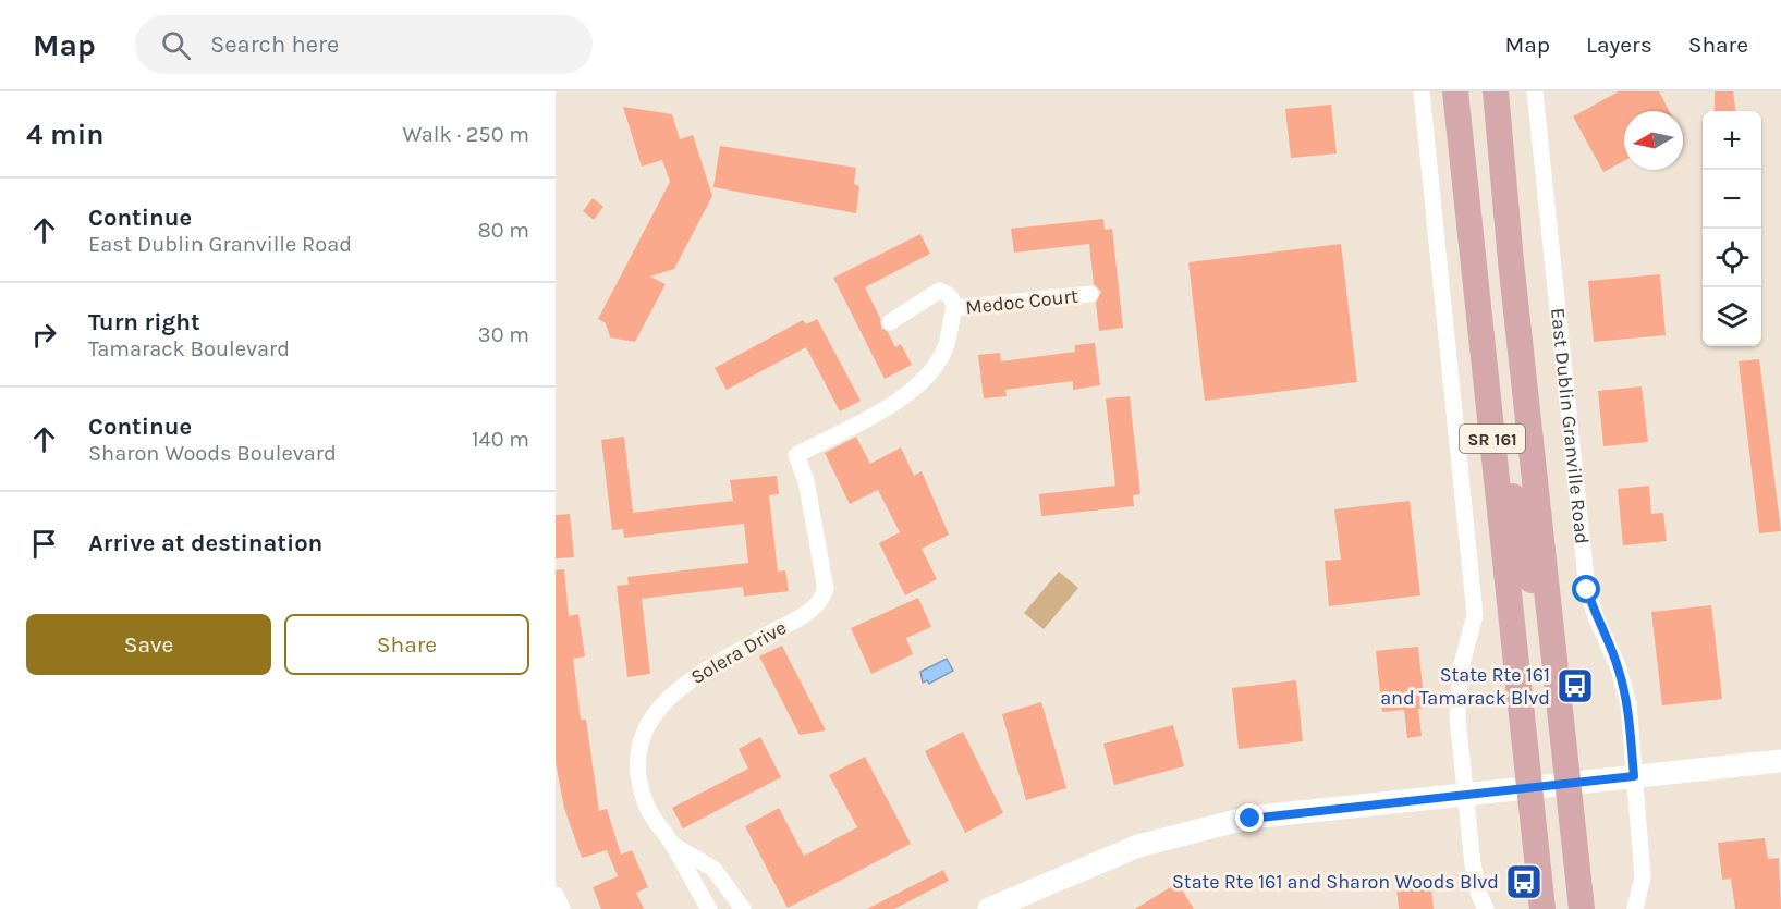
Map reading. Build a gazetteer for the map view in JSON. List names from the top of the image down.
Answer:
{
  "streets": {
    "main road": ["East Dublin Granville Road", "SR 161"],
    "street": ["Medoc Court", "Solera Drive"]
  },
  "crossings": [
    ["Medoc Court", "Solera Drive"]
  ],
  "places": {
    "bus stop": ["State Rte 161 and Tamarack Blvd", "State Rte 161 and Sharon Woods Blvd"]
  },
  "north": "left",
  "page": {
    "header": "Map",
    "search": "Search here",
    "nav": ["Map", "Layers", "Share"],
    "heading": ["4 min", "Walk · 250 m"],
    "map_buttons": ["+", "−"],
    "list": [
      ["Continue", "East Dublin Granville Road", "80 m"],
      ["Turn right", "Tamarack Boulevard", "30 m"],
      ["Continue", "Sharon Woods Boulevard", "140 m"],
      "Arrive at destination"
    ],
    "buttons": ["Save", "Share"]
  }
}
